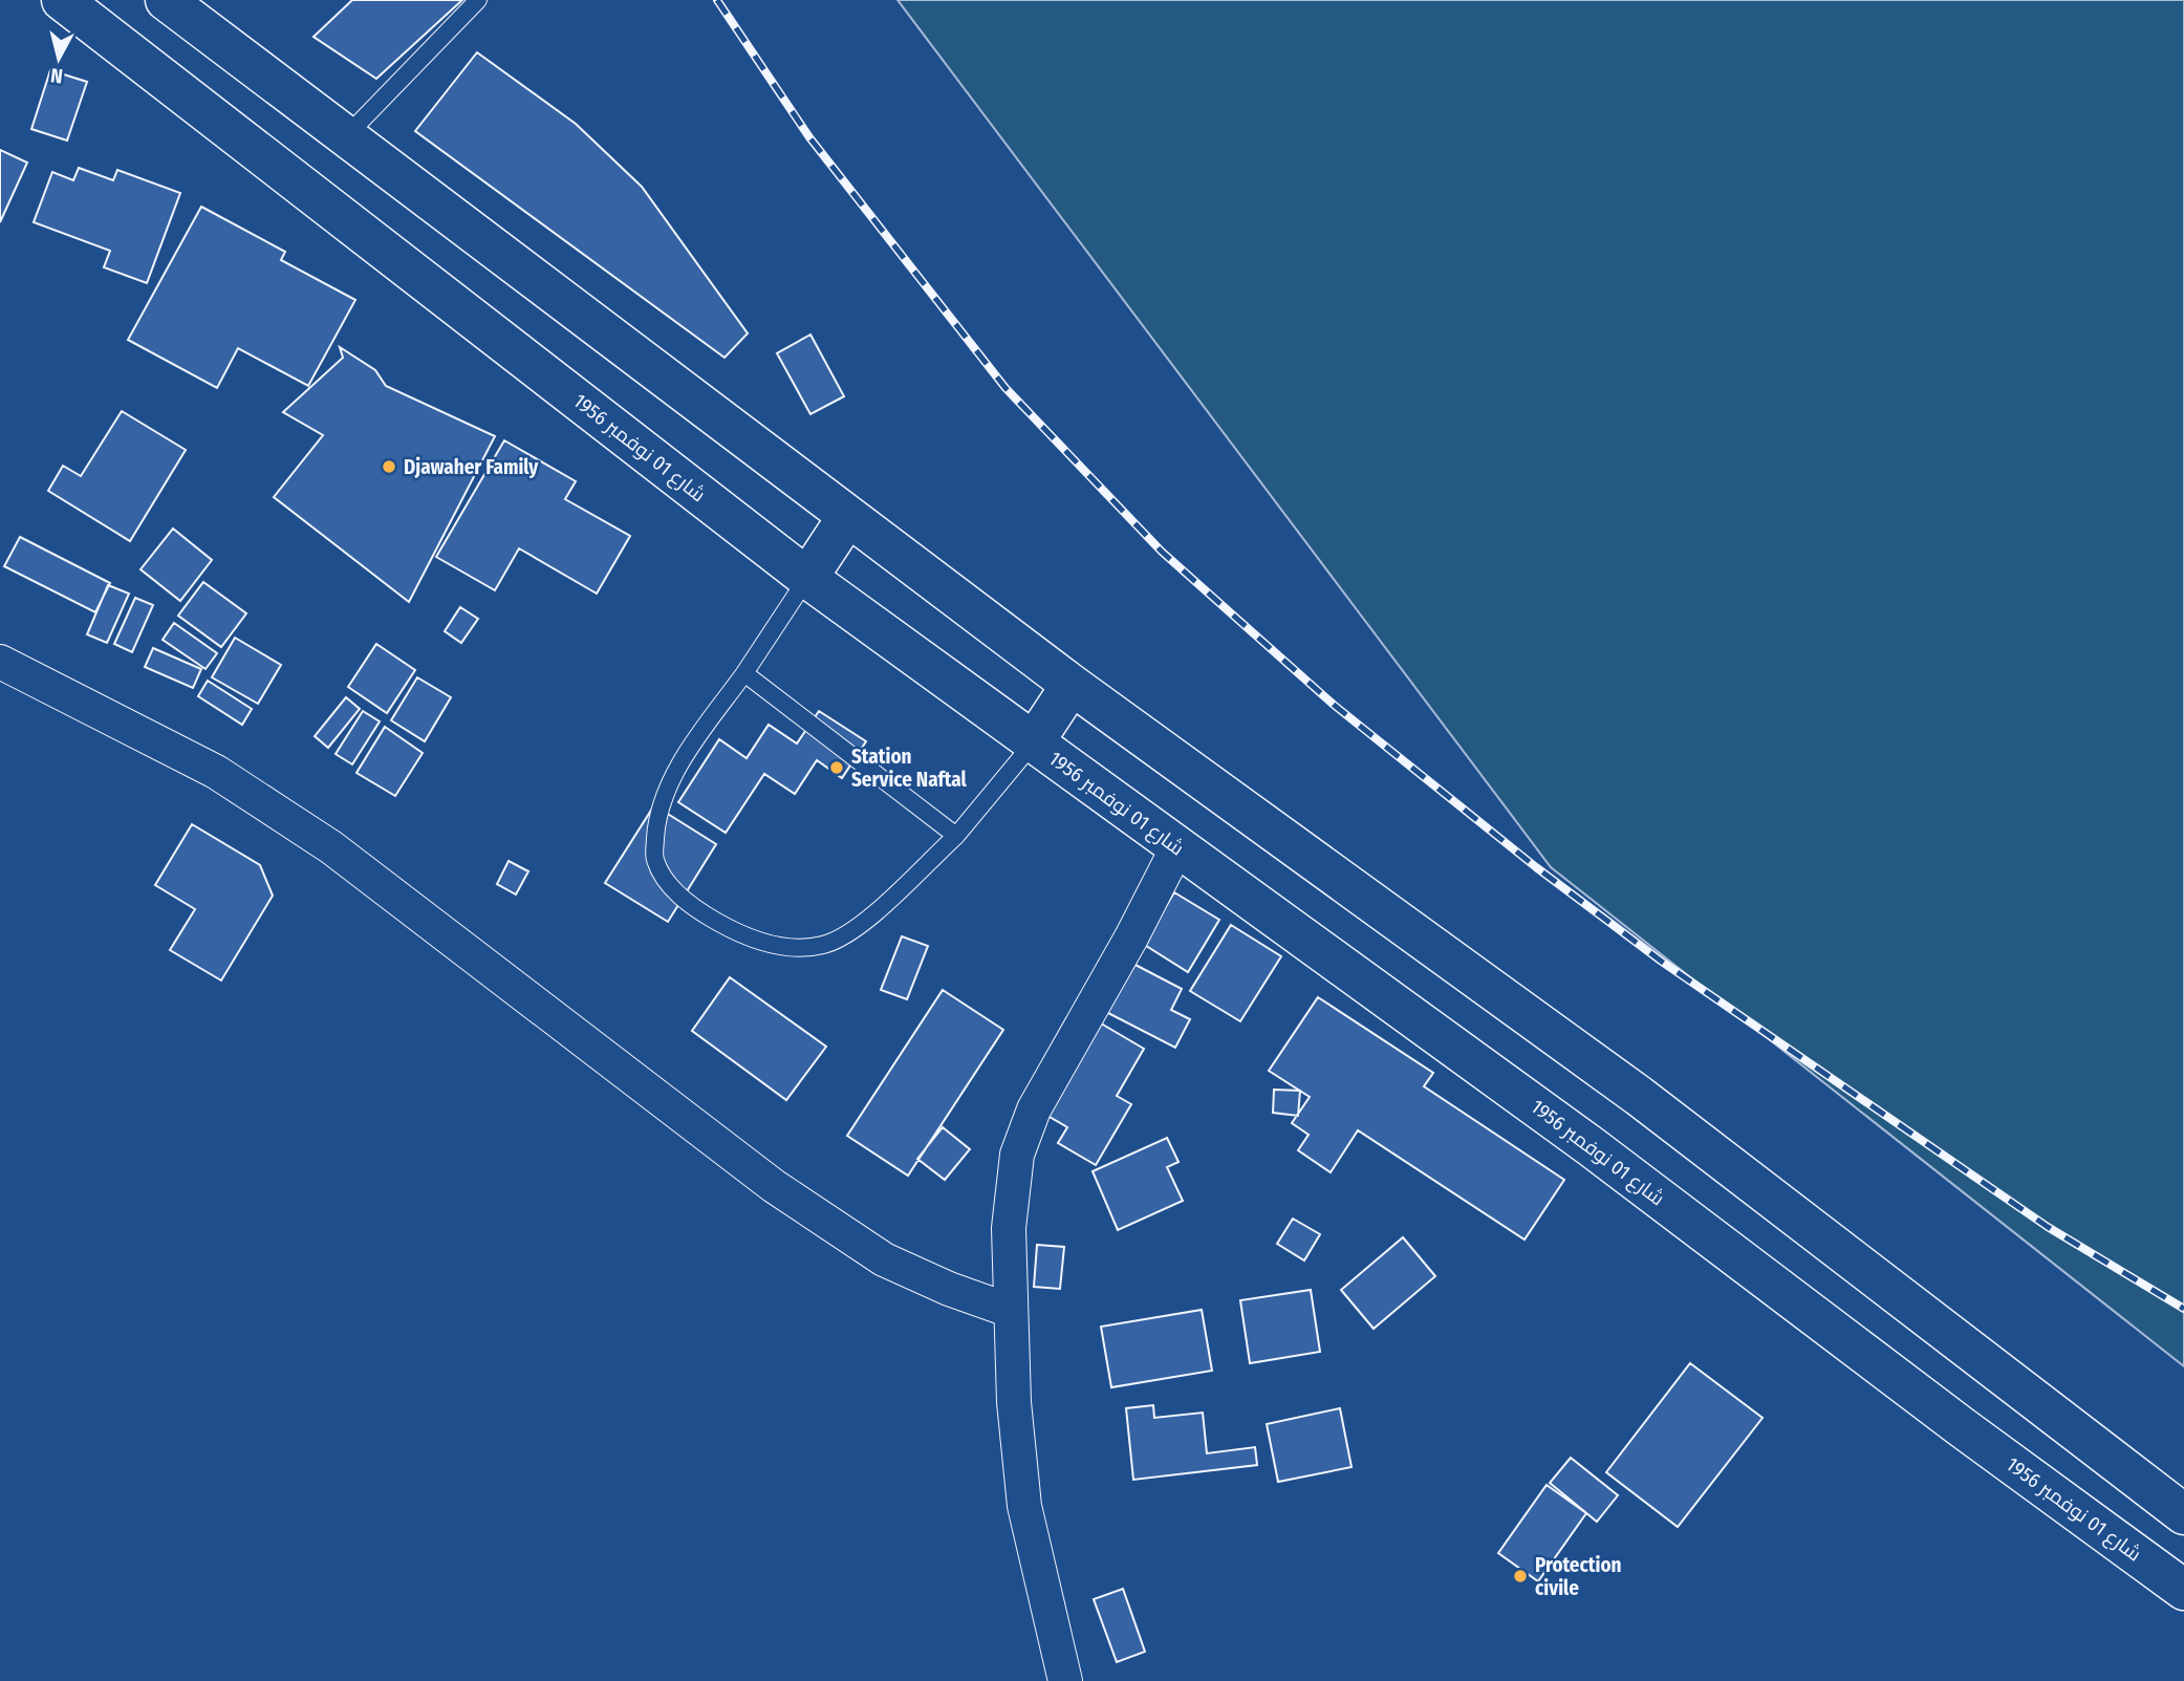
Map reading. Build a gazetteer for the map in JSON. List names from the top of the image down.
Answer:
{
  "streets": {
    "main road": ["شارع 01 نوفمبر 1956"]
  },
  "places": ["Djawaher Family", "Station Service Naftal", "Protection civile"],
  "north": "bottom"
}
